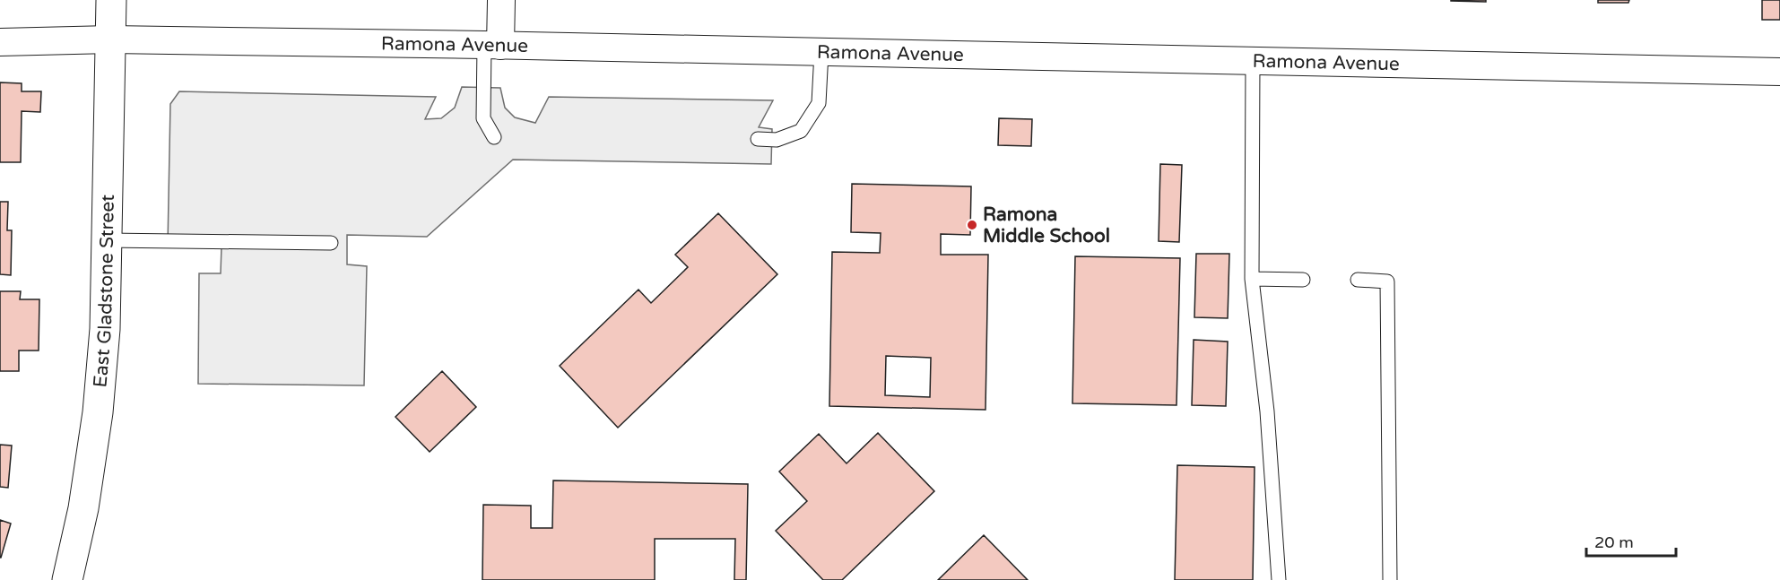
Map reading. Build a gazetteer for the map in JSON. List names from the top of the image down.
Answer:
{
  "streets": {
    "street": ["Ramona Avenue", "East Gladstone Street"]
  },
  "crossings": [
    ["Ramona Avenue", "East Gladstone Street"]
  ],
  "places": ["Ramona Middle School"],
  "scale_bar": "20 m"
}
